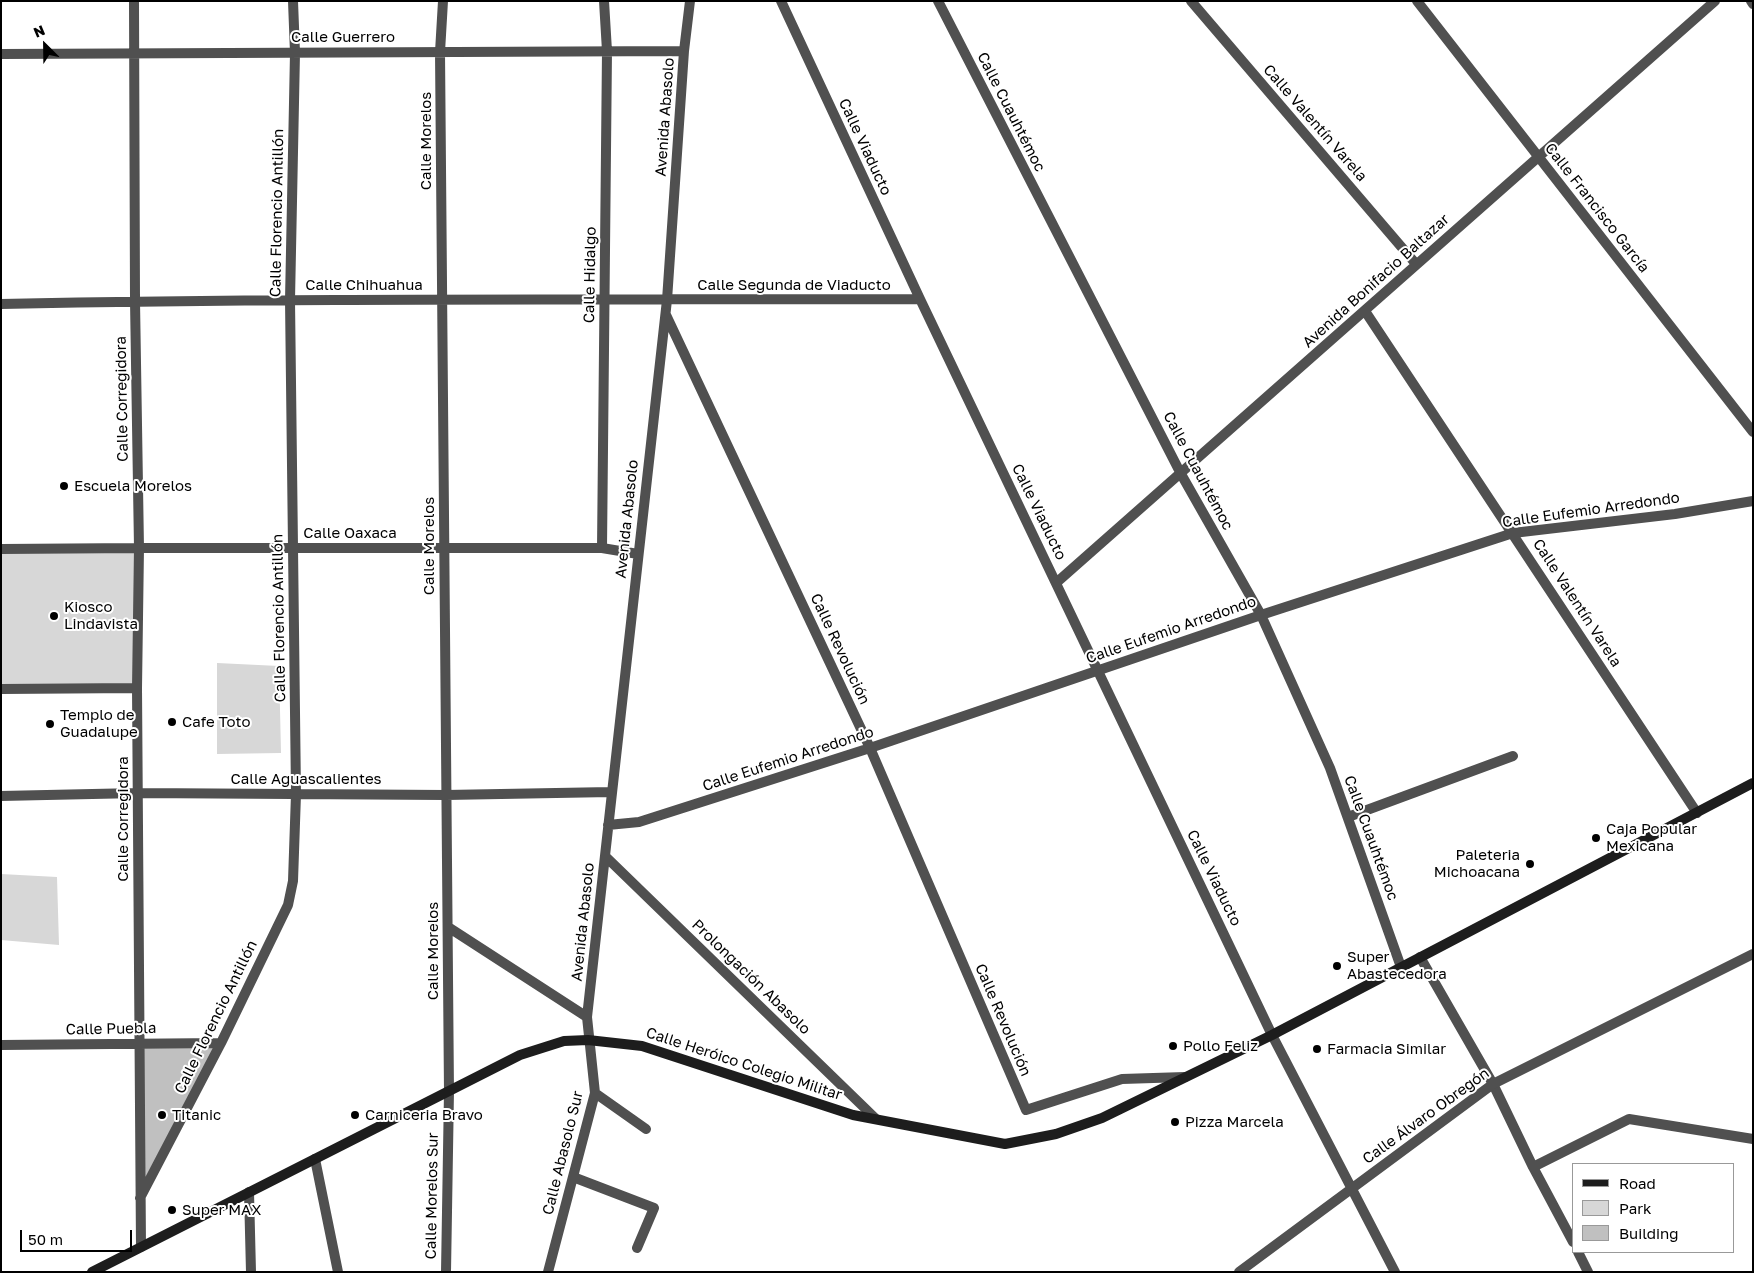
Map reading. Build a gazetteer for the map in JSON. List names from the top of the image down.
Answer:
{
  "streets": {
    "main road": ["Calle Heróico Colegio Militar"],
    "street": [
      "Calle Guerrero",
      "Calle Cuauhtémoc",
      "Avenida Abasolo",
      "Calle Valentín Varela",
      "Calle Morelos",
      "Calle Viaducto",
      "Calle Francisco García",
      "Calle Florencio Antillón",
      "Calle Hidalgo",
      "Avenida Bonifacio Baltazar",
      "Calle Chihuahua",
      "Calle Segunda de Viaducto",
      "Calle Corregidora",
      "Calle Eufemio Arredondo",
      "Calle Oaxaca",
      "Calle Revolución",
      "Calle Aguascalientes",
      "Prolongación Abasolo",
      "Calle Puebla",
      "Calle Álvaro Obregón",
      "Calle Abasolo Sur",
      "Calle Morelos Sur"
    ]
  },
  "crossings": [
    ["Calle Guerrero", "Avenida Abasolo"],
    ["Calle Guerrero", "Calle Morelos"],
    ["Calle Guerrero", "Calle Florencio Antillón"],
    ["Calle Guerrero", "Calle Hidalgo"],
    ["Calle Guerrero", "Calle Corregidora"],
    ["Calle Cuauhtémoc", "Avenida Bonifacio Baltazar"],
    ["Calle Cuauhtémoc", "Calle Eufemio Arredondo"],
    ["Calle Cuauhtémoc", "Calle Heróico Colegio Militar"],
    ["Avenida Abasolo", "Calle Chihuahua"],
    ["Avenida Abasolo", "Calle Segunda de Viaducto"],
    ["Avenida Abasolo", "Calle Eufemio Arredondo"],
    ["Avenida Abasolo", "Calle Oaxaca"],
    ["Avenida Abasolo", "Calle Revolución"],
    ["Avenida Abasolo", "Calle Aguascalientes"],
    ["Avenida Abasolo", "Prolongación Abasolo"],
    ["Avenida Abasolo", "Calle Heróico Colegio Militar"],
    ["Avenida Abasolo", "Calle Abasolo Sur"],
    ["Calle Valentín Varela", "Avenida Bonifacio Baltazar"],
    ["Calle Valentín Varela", "Calle Eufemio Arredondo"],
    ["Calle Valentín Varela", "Calle Heróico Colegio Militar"],
    ["Calle Morelos", "Calle Chihuahua"],
    ["Calle Morelos", "Calle Oaxaca"],
    ["Calle Morelos", "Calle Aguascalientes"],
    ["Calle Morelos", "Calle Heróico Colegio Militar"],
    ["Calle Morelos", "Calle Morelos Sur"],
    ["Calle Viaducto", "Avenida Bonifacio Baltazar"],
    ["Calle Viaducto", "Calle Segunda de Viaducto"],
    ["Calle Viaducto", "Calle Eufemio Arredondo"],
    ["Calle Viaducto", "Calle Heróico Colegio Militar"],
    ["Calle Viaducto", "Calle Álvaro Obregón"],
    ["Calle Francisco García", "Avenida Bonifacio Baltazar"],
    ["Calle Florencio Antillón", "Calle Chihuahua"],
    ["Calle Florencio Antillón", "Calle Corregidora"],
    ["Calle Florencio Antillón", "Calle Oaxaca"],
    ["Calle Florencio Antillón", "Calle Aguascalientes"],
    ["Calle Florencio Antillón", "Calle Puebla"],
    ["Calle Hidalgo", "Calle Chihuahua"],
    ["Calle Hidalgo", "Calle Oaxaca"],
    ["Calle Chihuahua", "Calle Segunda de Viaducto"],
    ["Calle Chihuahua", "Calle Corregidora"],
    ["Calle Corregidora", "Calle Oaxaca"],
    ["Calle Corregidora", "Calle Aguascalientes"],
    ["Calle Corregidora", "Calle Puebla"],
    ["Calle Corregidora", "Calle Heróico Colegio Militar"],
    ["Calle Eufemio Arredondo", "Calle Revolución"],
    ["Calle Revolución", "Calle Heróico Colegio Militar"],
    ["Prolongación Abasolo", "Calle Heróico Colegio Militar"],
    ["Calle Heróico Colegio Militar", "Calle Abasolo Sur"],
    ["Calle Heróico Colegio Militar", "Calle Morelos Sur"]
  ],
  "places": [
    "Escuela Morelos",
    "Kiosco Lindavista",
    "Cafe Toto",
    "Templo de Guadalupe",
    "Caja Popular Mexicana",
    "Paleteria Michoacana",
    "Super Abastecedora",
    "Pollo Feliz",
    "Farmacia Similar",
    "Titanic",
    "Carniceria Bravo",
    "Pizza Marcela",
    "Super MAX"
  ],
  "legend": ["Road", "Park", "Building"],
  "scale_bar": "50 m",
  "north": "top left"
}
